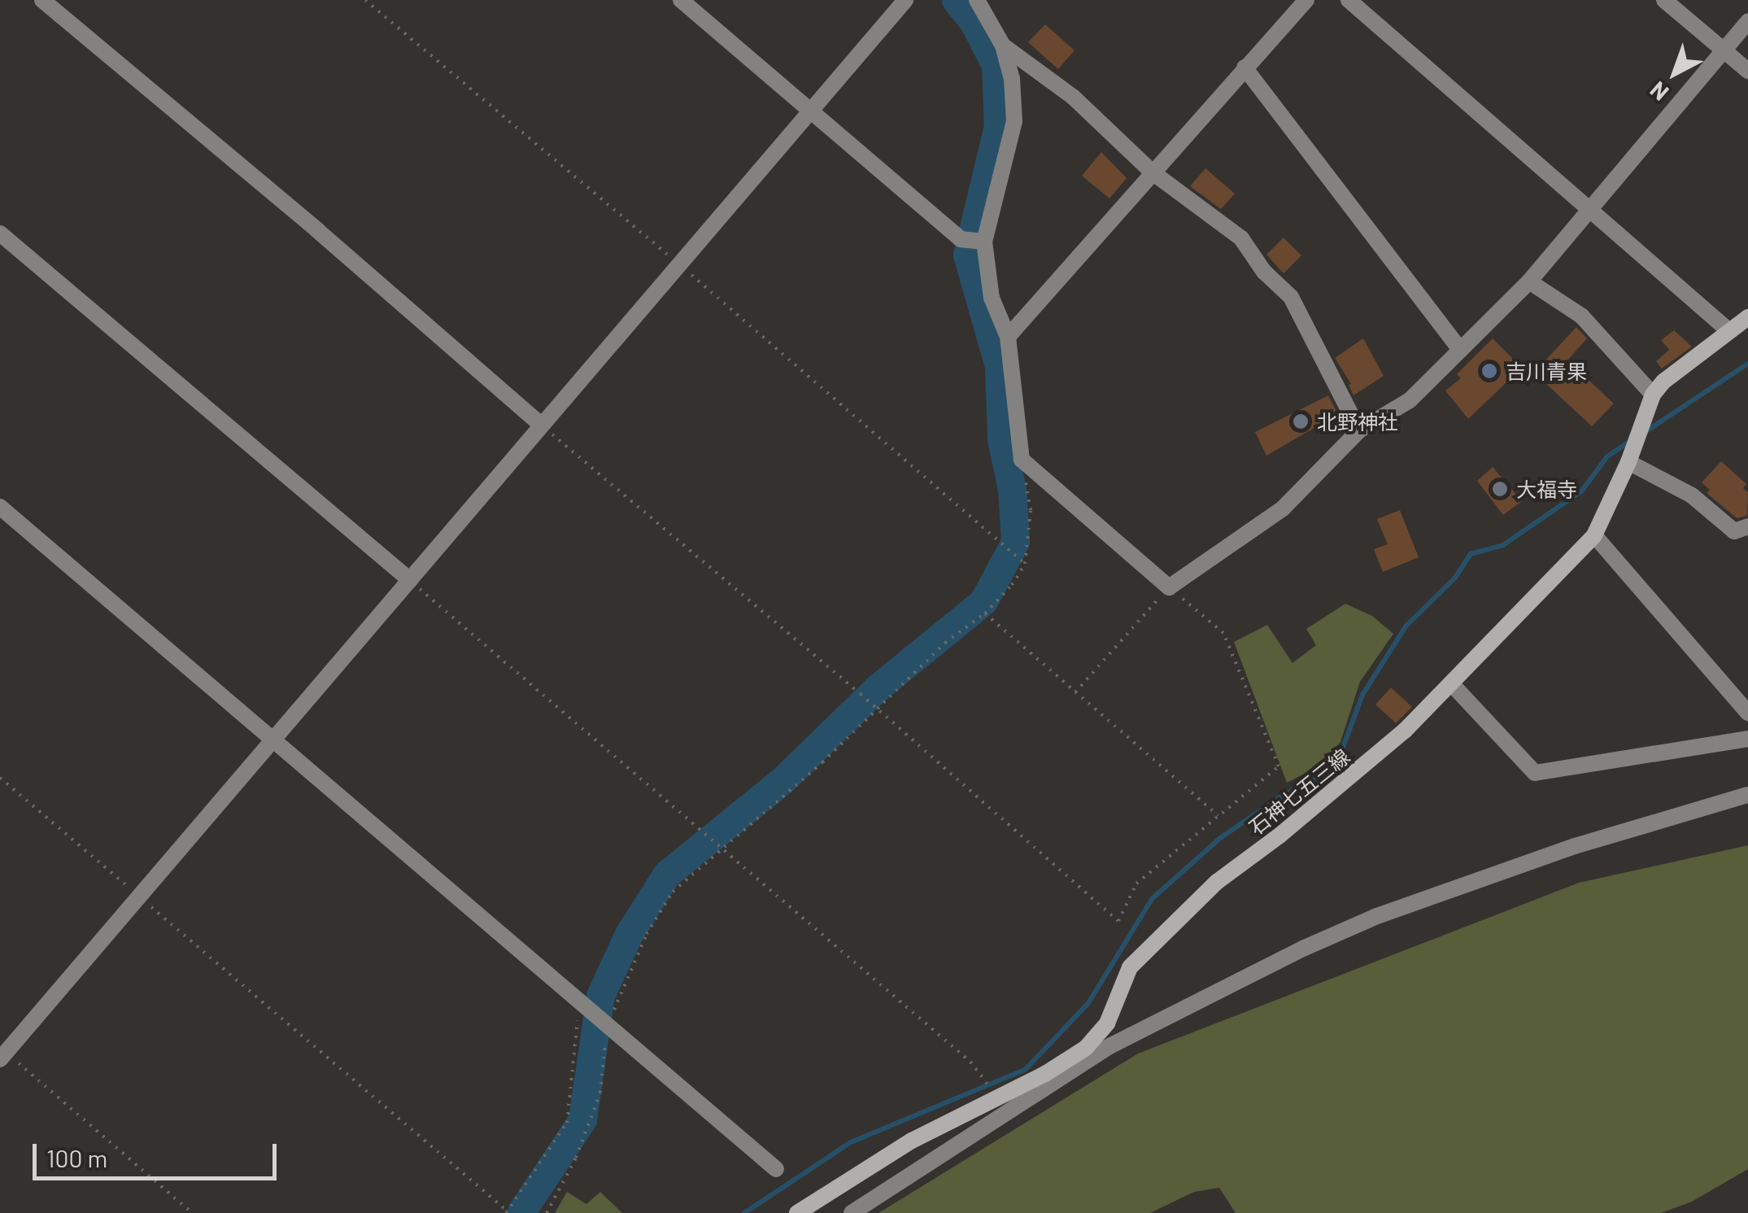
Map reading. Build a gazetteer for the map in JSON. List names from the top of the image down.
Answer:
{
  "streets": {
    "main road": ["石神七五三線"]
  },
  "places": ["吉川青果", "北野神社", "大福寺"],
  "scale_bar": "100 m",
  "north": "bottom left"
}
